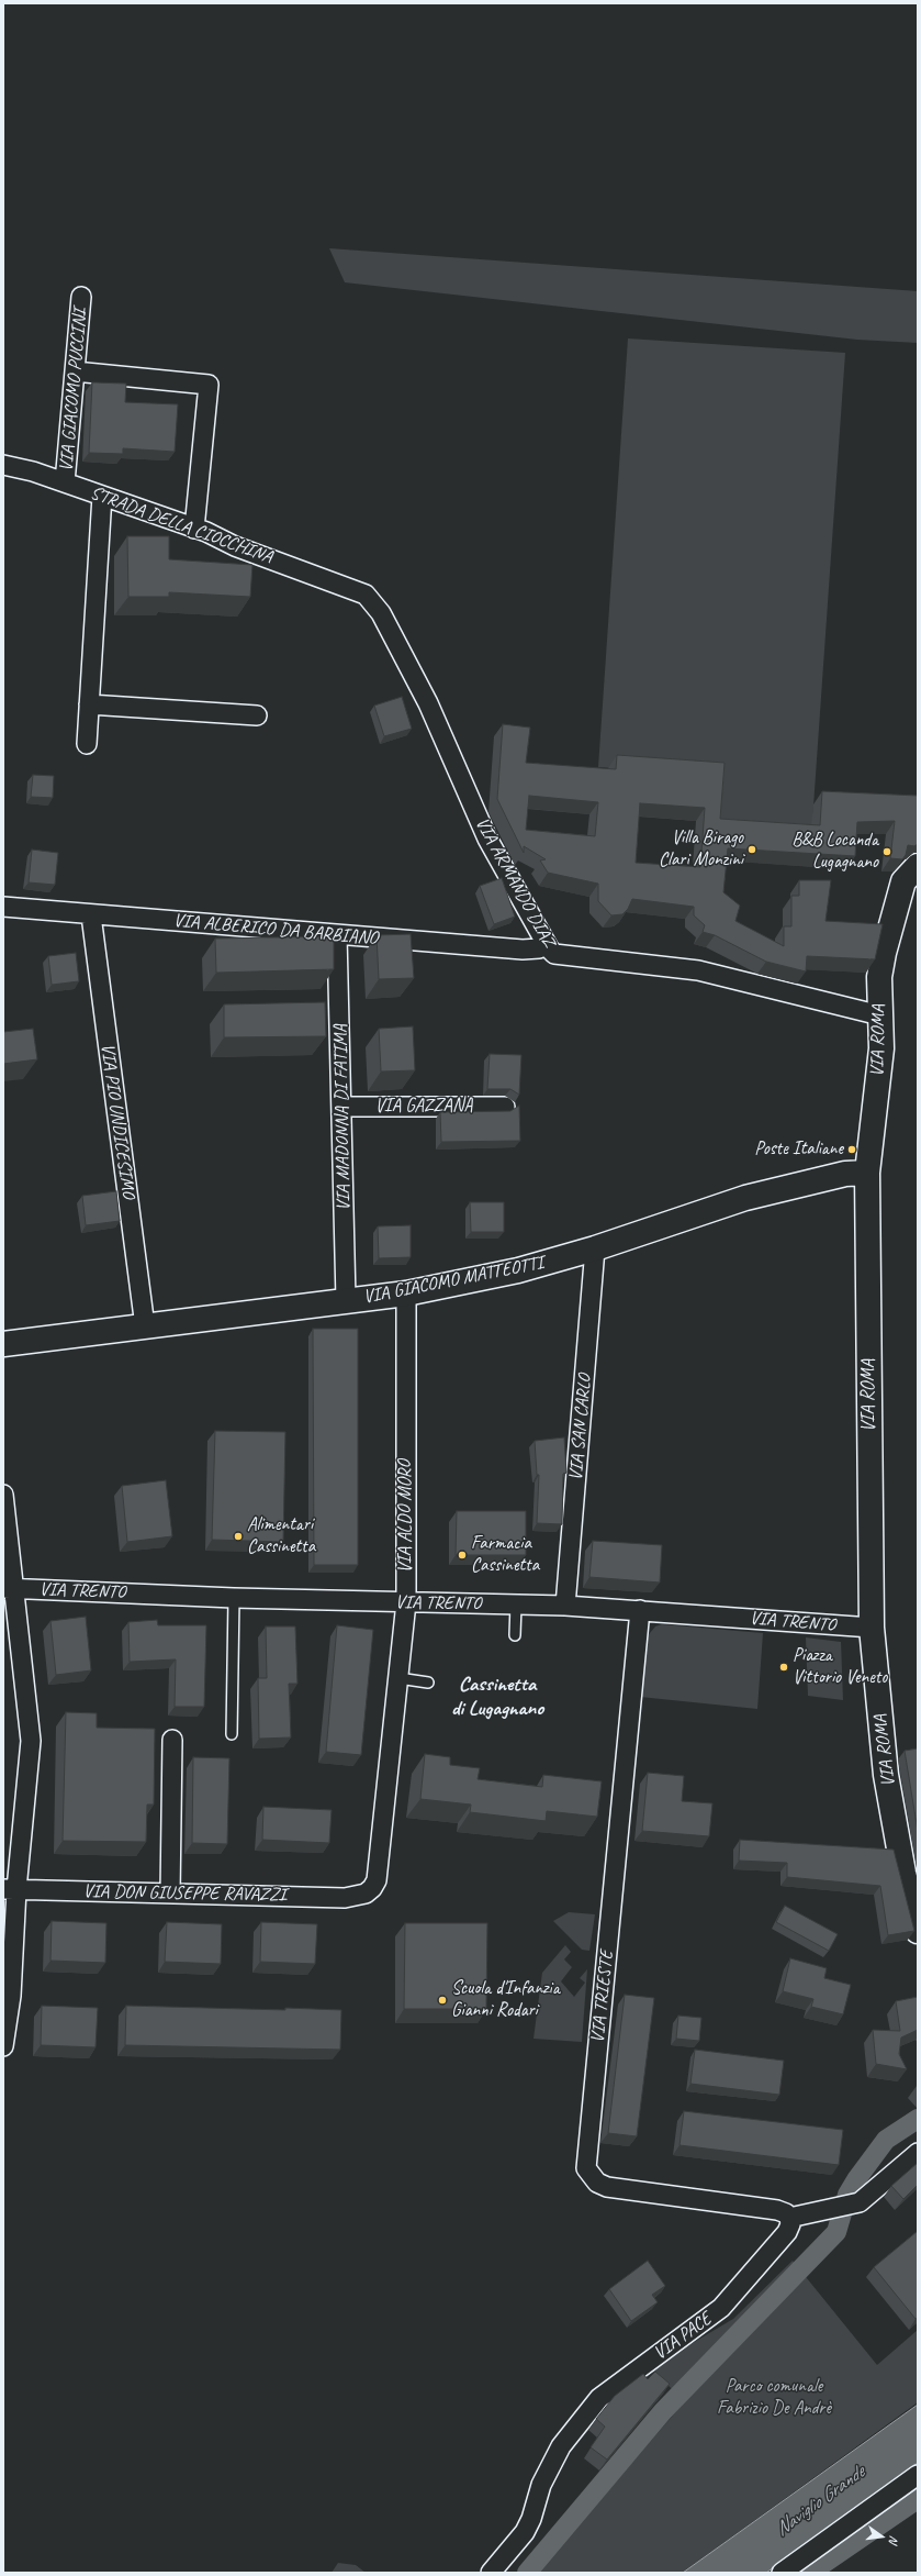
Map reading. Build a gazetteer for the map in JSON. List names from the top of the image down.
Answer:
{
  "streets": {
    "street": [
      "VIA GIACOMO PUCCINI",
      "STRADA DELLA CIOCCHINA",
      "VIA ARMANDO DIAZ",
      "VIA ALBERICO DA BARBIANO",
      "VIA ROMA",
      "VIA GAZZANA",
      "VIA MADONNA DI FATIMA",
      "VIA PIO UNDICESIMO",
      "VIA GIACOMO MATTEOTTI",
      "VIA SAN CARLO",
      "VIA ALDO MORO",
      "VIA TRENTO",
      "VIA DON GIUSEPPE RAVAZZI",
      "VIA TRIESTE",
      "VIA PACE"
    ]
  },
  "crossings": [
    ["VIA GIACOMO PUCCINI", "STRADA DELLA CIOCCHINA"],
    ["STRADA DELLA CIOCCHINA", "VIA ARMANDO DIAZ"],
    ["VIA ARMANDO DIAZ", "VIA ALBERICO DA BARBIANO"],
    ["VIA ARMANDO DIAZ", "VIA ROMA"],
    ["VIA ALBERICO DA BARBIANO", "VIA MADONNA DI FATIMA"],
    ["VIA ALBERICO DA BARBIANO", "VIA PIO UNDICESIMO"],
    ["VIA ROMA", "VIA GIACOMO MATTEOTTI"],
    ["VIA ROMA", "VIA TRENTO"],
    ["VIA GAZZANA", "VIA MADONNA DI FATIMA"],
    ["VIA MADONNA DI FATIMA", "VIA GIACOMO MATTEOTTI"],
    ["VIA PIO UNDICESIMO", "VIA GIACOMO MATTEOTTI"],
    ["VIA GIACOMO MATTEOTTI", "VIA SAN CARLO"],
    ["VIA GIACOMO MATTEOTTI", "VIA ALDO MORO"],
    ["VIA SAN CARLO", "VIA TRENTO"],
    ["VIA ALDO MORO", "VIA TRENTO"],
    ["VIA ALDO MORO", "VIA DON GIUSEPPE RAVAZZI"],
    ["VIA TRENTO", "VIA TRIESTE"],
    ["VIA TRIESTE", "VIA PACE"]
  ],
  "districts": ["Cassinetta di Lugagnano"],
  "water": ["Naviglio Grande"],
  "parks": ["Parco comunale Fabrizio De Andrè"],
  "places": [
    "Villa Birago Clari Monzini",
    "B&B Locanda Lugagnano",
    "Poste Italiane",
    "Alimentari Cassinetta",
    "Farmacia Cassinetta",
    "Piazza Vittorio Veneto",
    "Scuola d'Infanzia Gianni Rodari"
  ],
  "north": "right"
}
